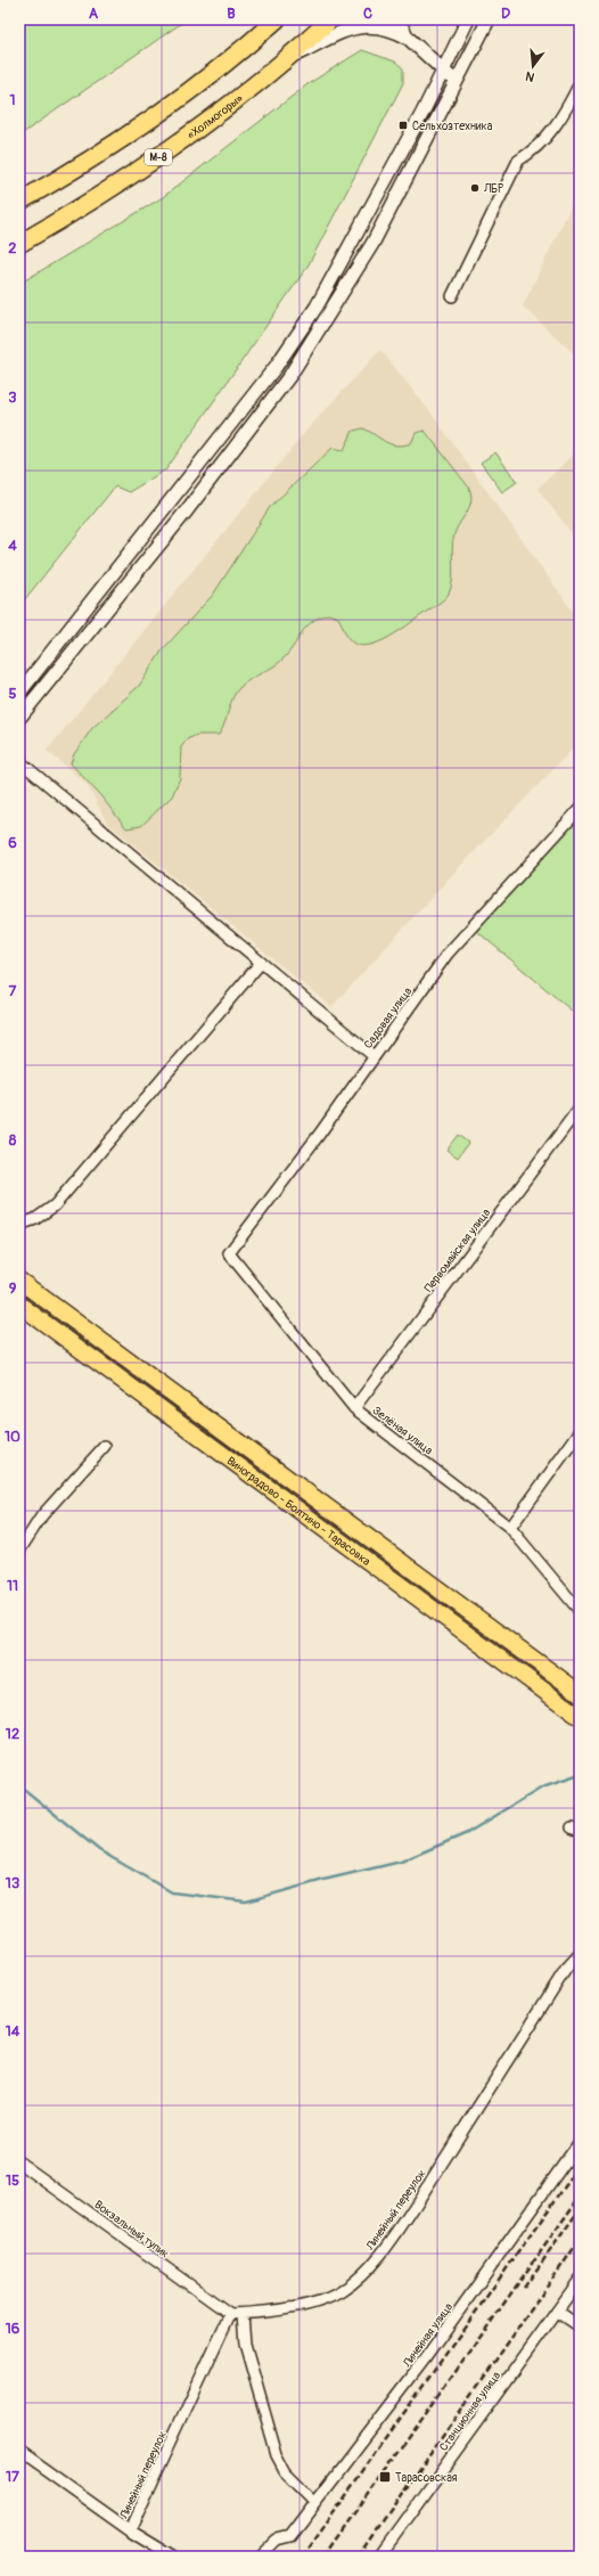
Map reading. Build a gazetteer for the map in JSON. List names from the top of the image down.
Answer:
{
  "streets": {
    "highway": ["«Холмогоры»", "М-8"],
    "main road": ["Виноградово - Болтино - Тарасовка"],
    "street": [
      "Садовая улица",
      "Первомайская улица",
      "Зелёная улица",
      "Линейный переулок",
      "Вокзальный тупик",
      "Линейная улица",
      "Станционная улица"
    ]
  },
  "crossings": [
    ["Садовая улица", "Зелёная улица"],
    ["Первомайская улица", "Зелёная улица"],
    ["Линейный переулок", "Вокзальный тупик"]
  ],
  "places": {
    "transit": ["Сельхозтехника", "Тарасовская"],
    "other": ["ЛБР"]
  },
  "north": "bottom",
  "grid": {
    "columns": [
      "A",
      "B",
      "C",
      "D"
    ],
    "rows": [
      "1",
      "2",
      "3",
      "4",
      "5",
      "6",
      "7",
      "8",
      "9",
      "10",
      "11",
      "12",
      "13",
      "14",
      "15",
      "16",
      "17"
    ]
  }
}
